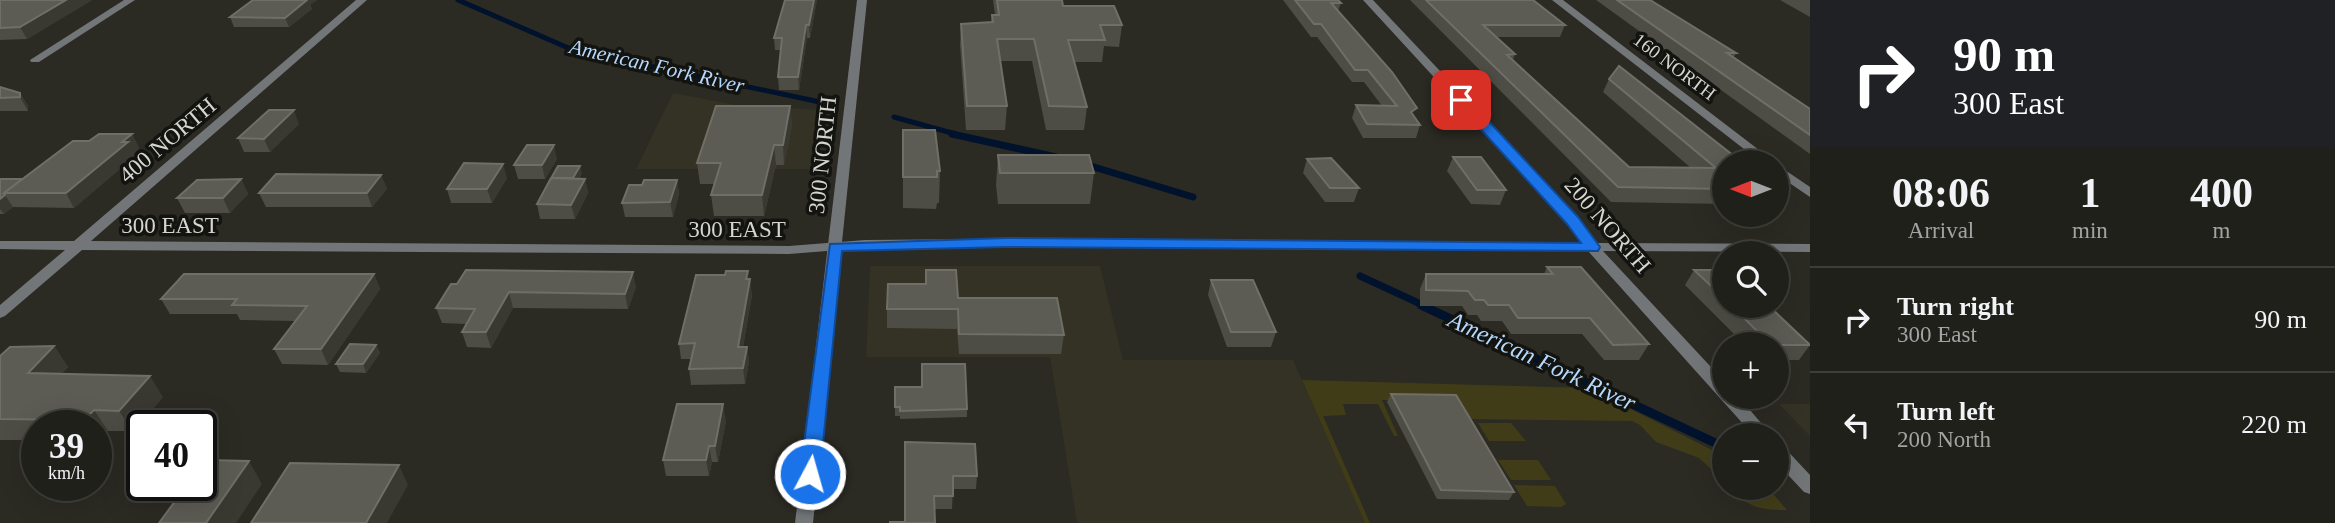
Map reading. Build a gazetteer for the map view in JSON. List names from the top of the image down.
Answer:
{
  "streets": {
    "street": [
      "160 NORTH",
      "400 NORTH",
      "300 NORTH",
      "300 EAST",
      "200 NORTH"
    ]
  },
  "crossings": [
    ["400 NORTH", "300 EAST"],
    ["300 NORTH", "300 EAST"],
    ["300 EAST", "200 NORTH"]
  ],
  "water": ["American Fork River"],
  "north": "left",
  "page": {
    "turn": ["90 m", "300 East"],
    "eta": [
      "08:06",
      "Arrival",
      "1",
      "min",
      "400",
      "m"
    ],
    "map_buttons": ["+", "−"],
    "list": [
      {
        "name": "Turn right",
        "note": "300 East",
        "value": "90 m"
      },
      {
        "name": "Turn left",
        "note": "200 North",
        "value": "220 m"
      }
    ],
    "speed": "39 km/h",
    "limit": "40"
  }
}
